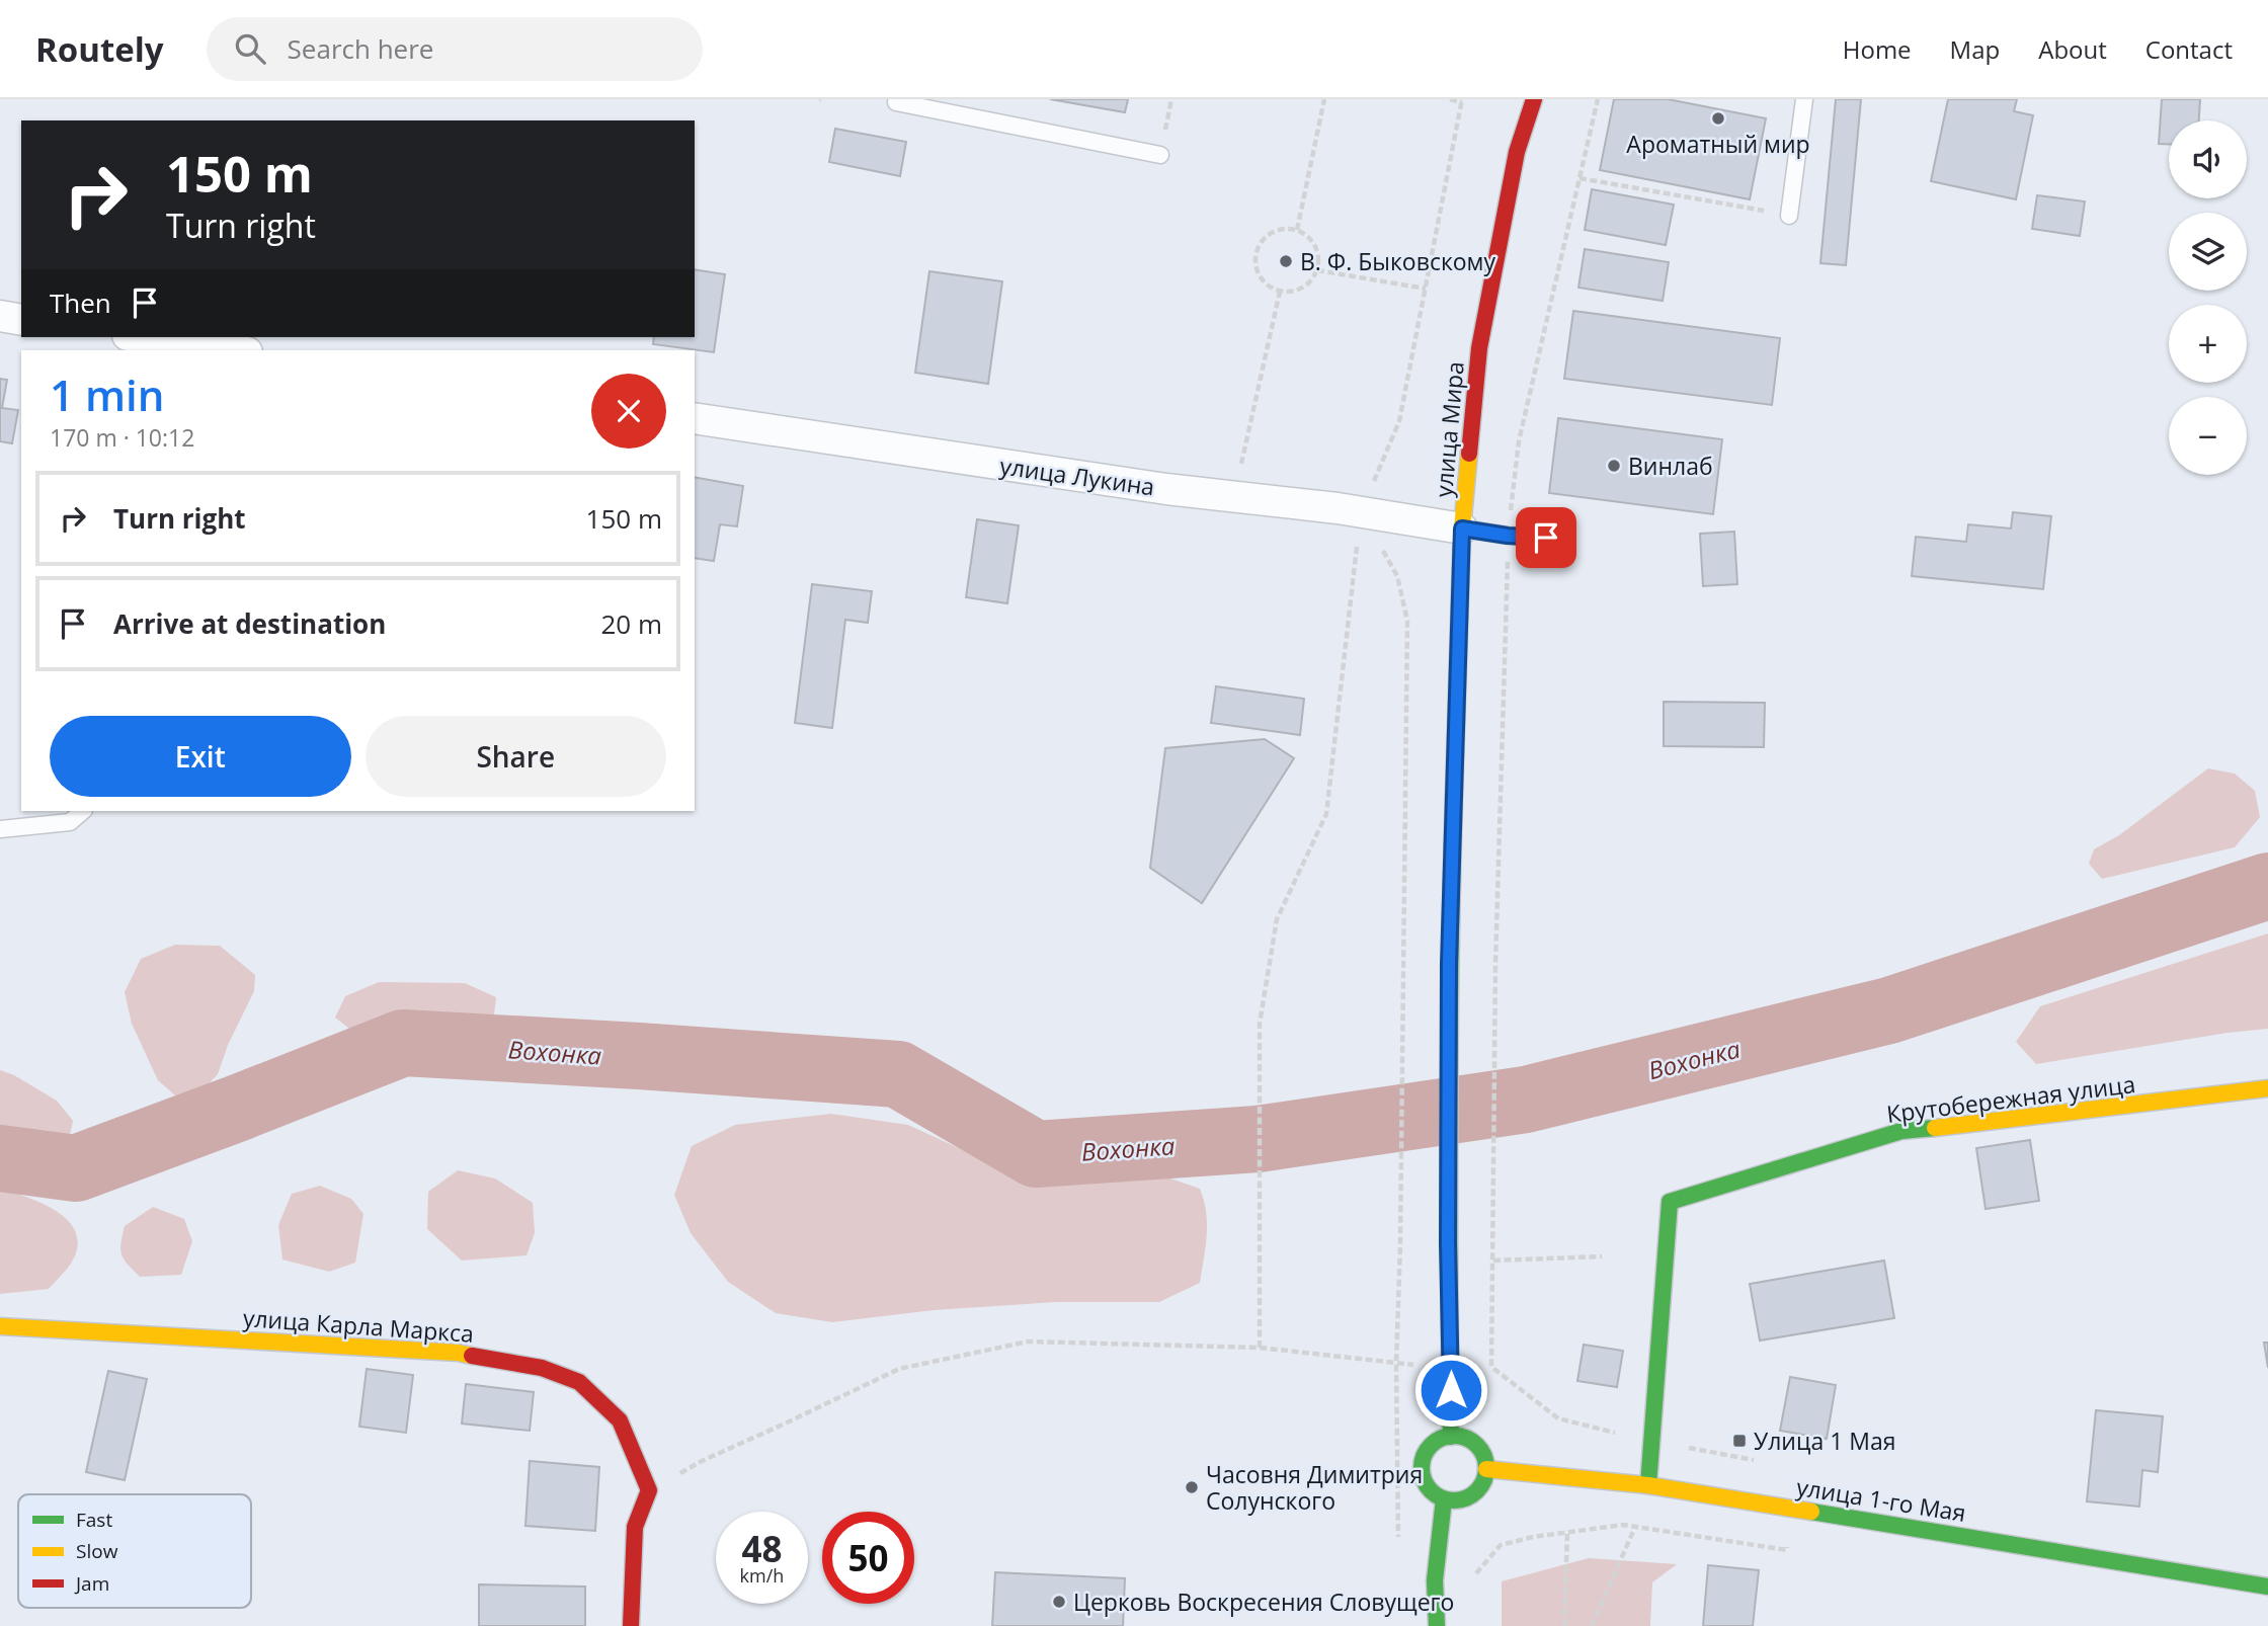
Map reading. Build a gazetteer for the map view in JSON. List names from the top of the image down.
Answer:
{
  "streets": {
    "street": [
      "улица Мира",
      "улица Лукина",
      "Крутобережная улица",
      "улица Карла Маркса",
      "улица 1-го Мая"
    ]
  },
  "crossings": [
    ["улица Мира", "улица Лукина"],
    ["улица Мира", "улица 1-го Мая"],
    ["Крутобережная улица", "улица 1-го Мая"]
  ],
  "water": ["Вохонка"],
  "places": {
    "other": [
      "Ароматный мир",
      "В. Ф. Быковскому",
      "Винлаб",
      "Часовня Димитрия Солунского",
      "Церковь Воскресения Словущего"
    ],
    "transit": ["Улица 1 Мая"]
  },
  "legend": ["Fast", "Slow", "Jam"],
  "page": {
    "header": "Routely",
    "search": "Search here",
    "nav": [
      "Home",
      "Map",
      "About",
      "Contact"
    ],
    "map_buttons": ["+", "−"],
    "turn": ["150 m", "Turn right"],
    "then": "Then",
    "heading": ["1 min", "170 m · 10:12"],
    "list": [
      {
        "name": "Turn right",
        "value": "150 m"
      },
      {
        "name": "Arrive at destination",
        "value": "20 m"
      }
    ],
    "buttons": ["Exit", "Share"],
    "speed": "48 km/h",
    "limit": "50"
  }
}
